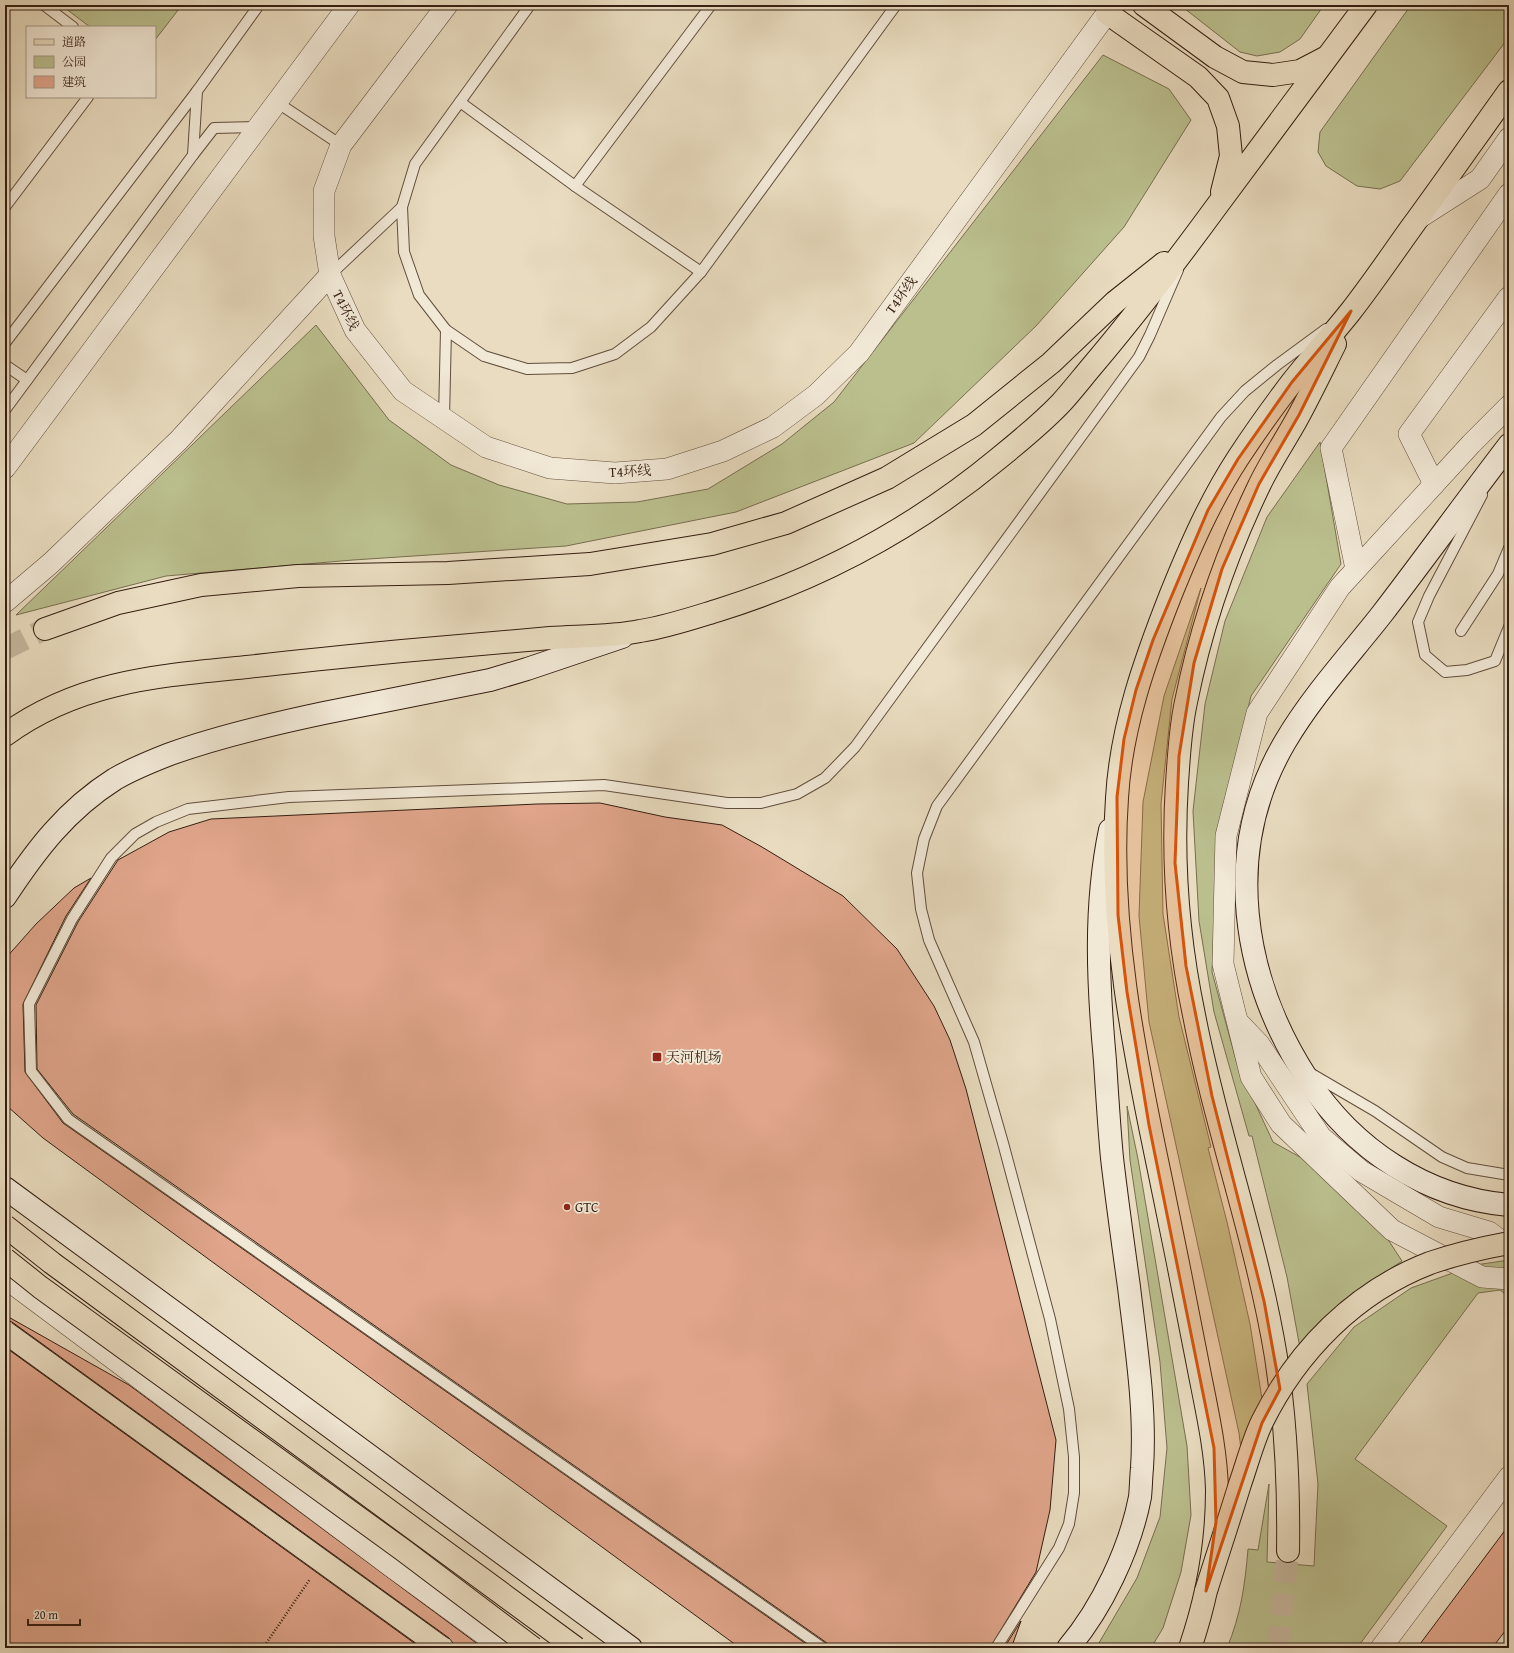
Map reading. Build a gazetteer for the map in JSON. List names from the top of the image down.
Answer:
{
  "streets": {
    "street": ["T4环线"]
  },
  "places": {
    "transit": ["天河机场"],
    "other": ["GTC"]
  },
  "legend": ["道路", "公园", "建筑"],
  "scale_bar": "20 m"
}
